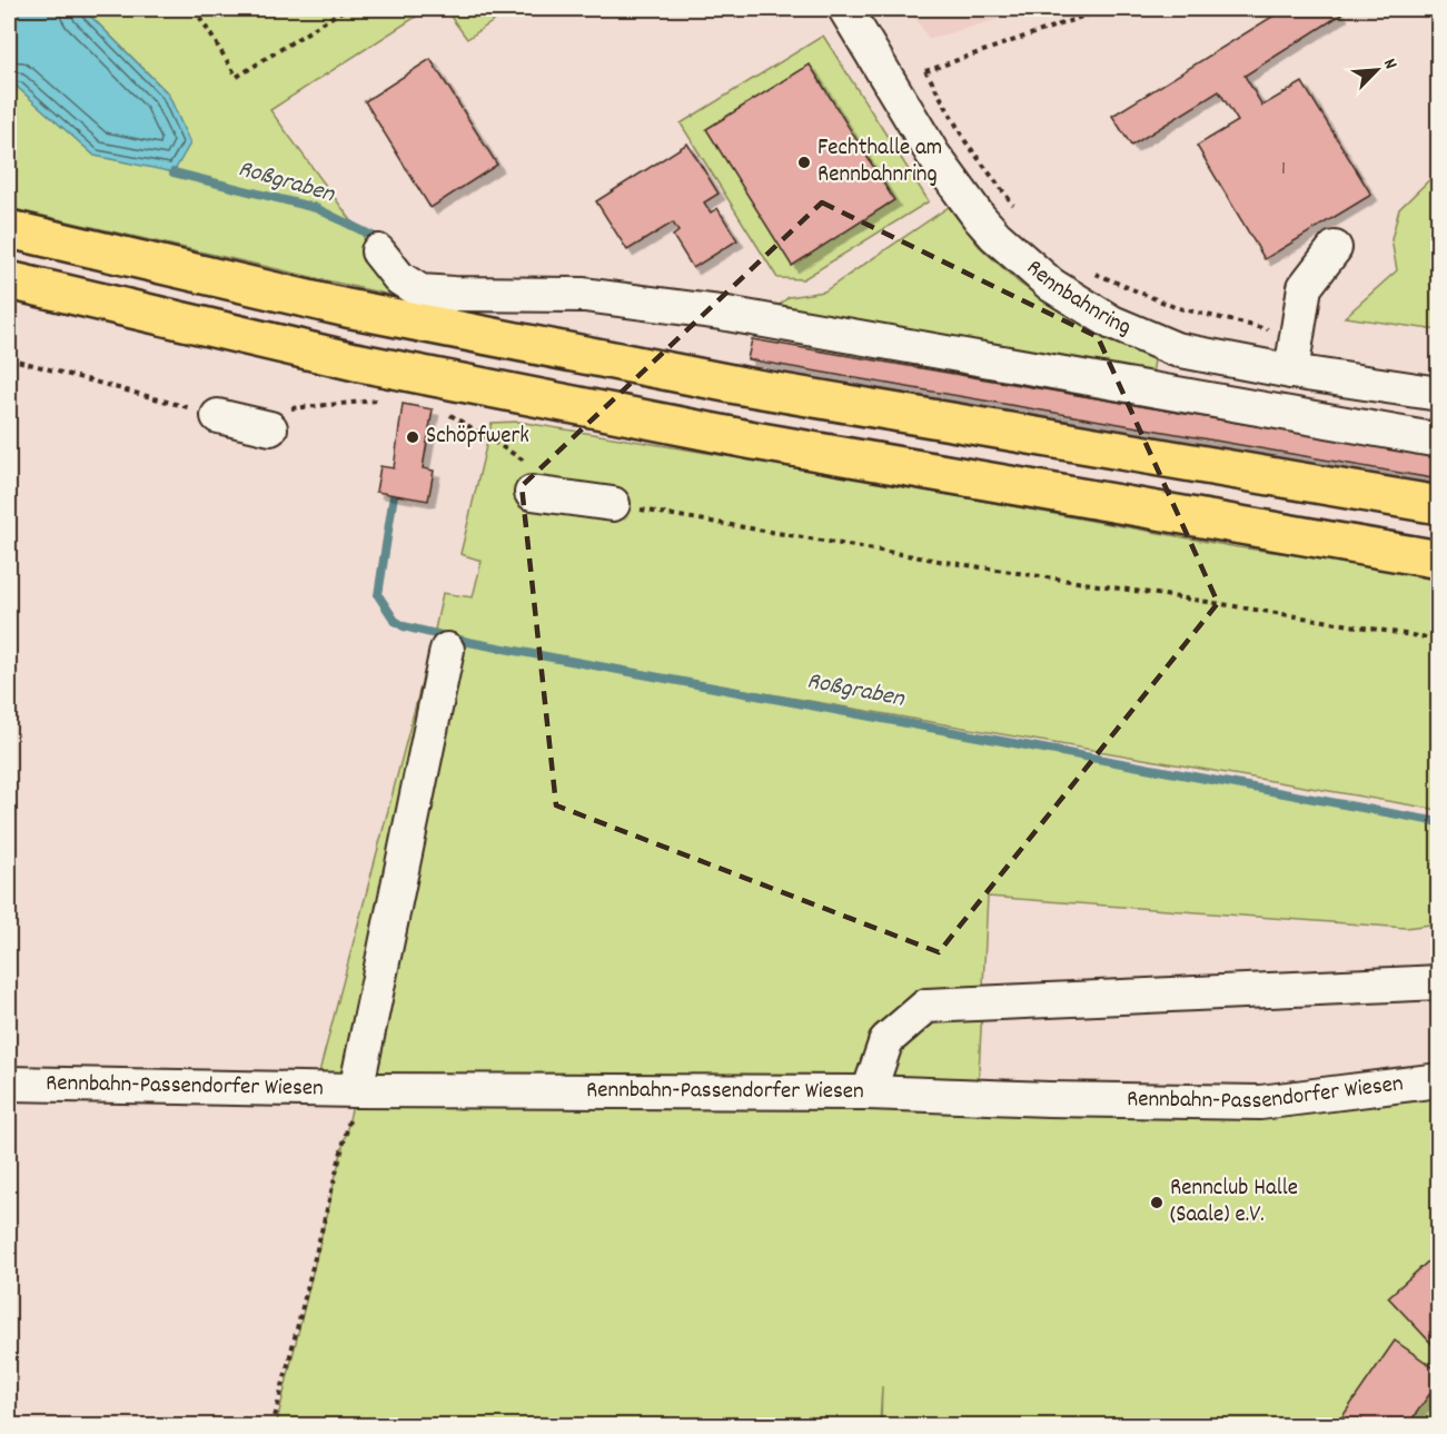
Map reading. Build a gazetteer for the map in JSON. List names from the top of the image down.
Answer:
{
  "streets": {
    "street": ["Rennbahnring", "Rennbahn-Passendorfer Wiesen"]
  },
  "water": ["Roßgraben"],
  "places": ["Fechthalle am Rennbahnring", "Schöpfwerk", "Rennclub Halle (Saale) e.V."],
  "house_numbers": ["1"],
  "north": "top right"
}
